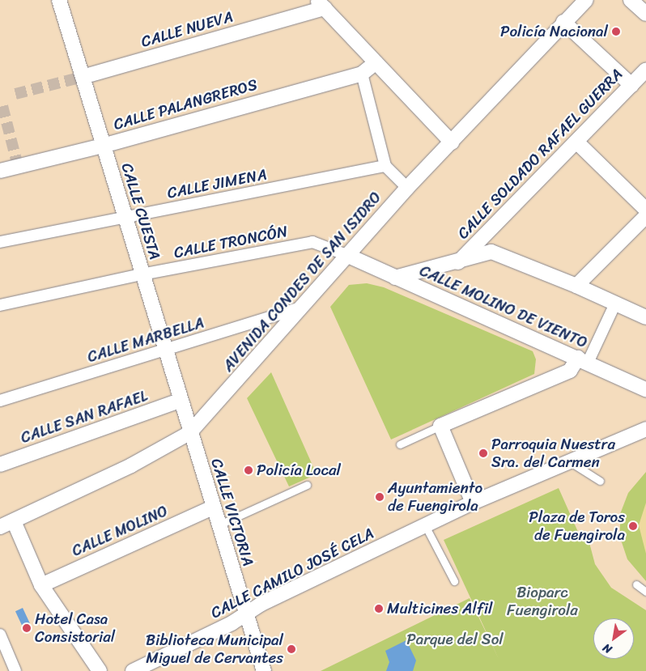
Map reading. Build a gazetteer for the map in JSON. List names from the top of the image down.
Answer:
{
  "streets": {
    "street": [
      "CALLE NUEVA",
      "CALLE PALANGREROS",
      "CALLE SOLDADO RAFAEL GUERRA",
      "CALLE JIMENA",
      "CALLE CUESTA",
      "CALLE TRONCÓN",
      "AVENIDA CONDES DE SAN ISIDRO",
      "CALLE MOLINO DE VIENTO",
      "CALLE MARBELLA",
      "CALLE SAN RAFAEL",
      "CALLE VICTORIA",
      "CALLE MOLINO",
      "CALLE CAMILO JOSÉ CELA"
    ]
  },
  "crossings": [
    ["CALLE NUEVA", "CALLE CUESTA"],
    ["CALLE PALANGREROS", "CALLE CUESTA"],
    ["CALLE SOLDADO RAFAEL GUERRA", "CALLE MOLINO DE VIENTO"],
    ["CALLE JIMENA", "CALLE CUESTA"],
    ["CALLE CUESTA", "CALLE TRONCÓN"],
    ["CALLE CUESTA", "AVENIDA CONDES DE SAN ISIDRO"],
    ["CALLE CUESTA", "CALLE MARBELLA"],
    ["CALLE CUESTA", "CALLE SAN RAFAEL"],
    ["CALLE CUESTA", "CALLE VICTORIA"],
    ["CALLE TRONCÓN", "AVENIDA CONDES DE SAN ISIDRO"],
    ["CALLE TRONCÓN", "CALLE MOLINO DE VIENTO"],
    ["AVENIDA CONDES DE SAN ISIDRO", "CALLE MOLINO DE VIENTO"],
    ["AVENIDA CONDES DE SAN ISIDRO", "CALLE MARBELLA"],
    ["AVENIDA CONDES DE SAN ISIDRO", "CALLE VICTORIA"],
    ["CALLE VICTORIA", "CALLE MOLINO"],
    ["CALLE VICTORIA", "CALLE CAMILO JOSÉ CELA"]
  ],
  "parks": ["Bioparc Fuengirola", "Parque del Sol"],
  "places": [
    "Policía Nacional",
    "Parroquia Nuestra Sra. del Carmen",
    "Policía Local",
    "Ayuntamiento de Fuengirola",
    "Plaza de Toros de Fuengirola",
    "Multicines Alfil",
    "Hotel Casa Consistorial",
    "Biblioteca Municipal Miguel de Cervantes"
  ],
  "north": "bottom left"
}
